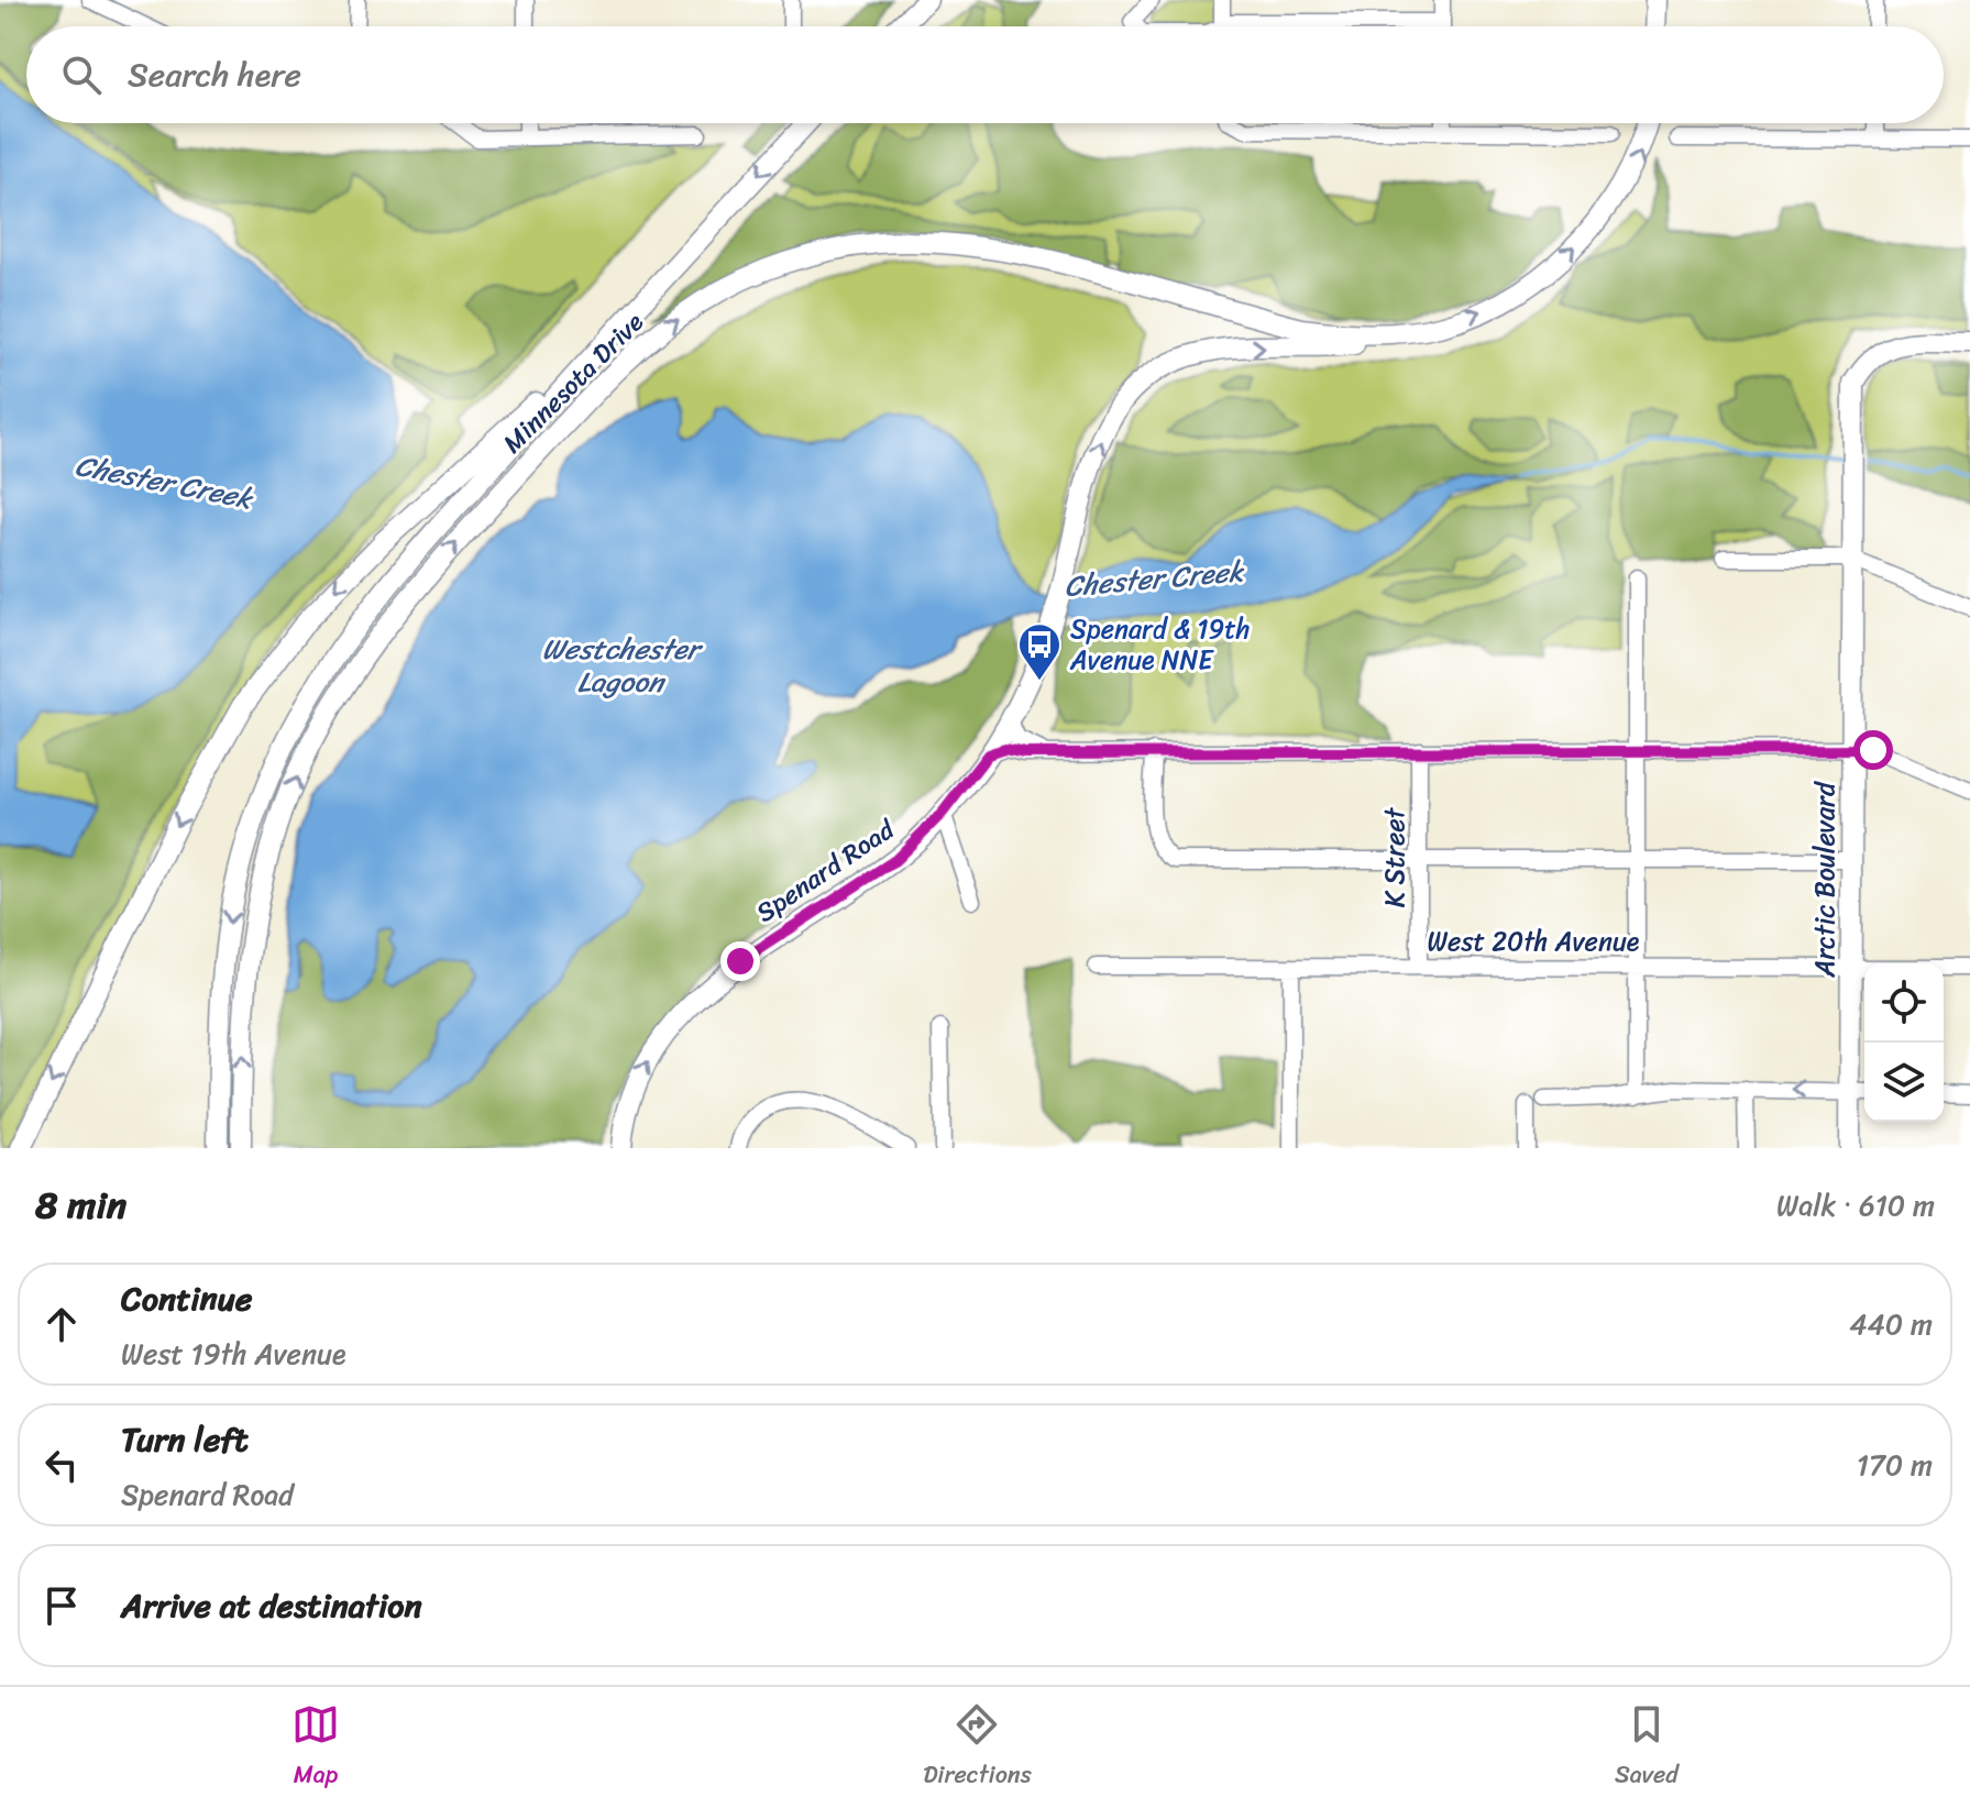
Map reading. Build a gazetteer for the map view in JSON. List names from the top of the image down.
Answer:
{
  "streets": {
    "main road": ["Minnesota Drive", "Spenard Road", "Arctic Boulevard"],
    "street": ["K Street", "West 20th Avenue"]
  },
  "crossings": [
    ["Minnesota Drive", "Spenard Road"],
    ["K Street", "West 20th Avenue"],
    ["Arctic Boulevard", "West 20th Avenue"]
  ],
  "one_way": ["Spenard Road"],
  "water": ["Chester Creek", "Westchester Lagoon"],
  "places": {
    "bus stop": ["Spenard & 19th Avenue NNE"]
  },
  "page": {
    "search": "Search here",
    "heading": ["8 min", "Walk · 610 m"],
    "list": [
      ["Continue", "West 19th Avenue", "440 m"],
      ["Turn left", "Spenard Road", "170 m"],
      "Arrive at destination"
    ],
    "nav": ["Map", "Directions", "Saved"]
  }
}
